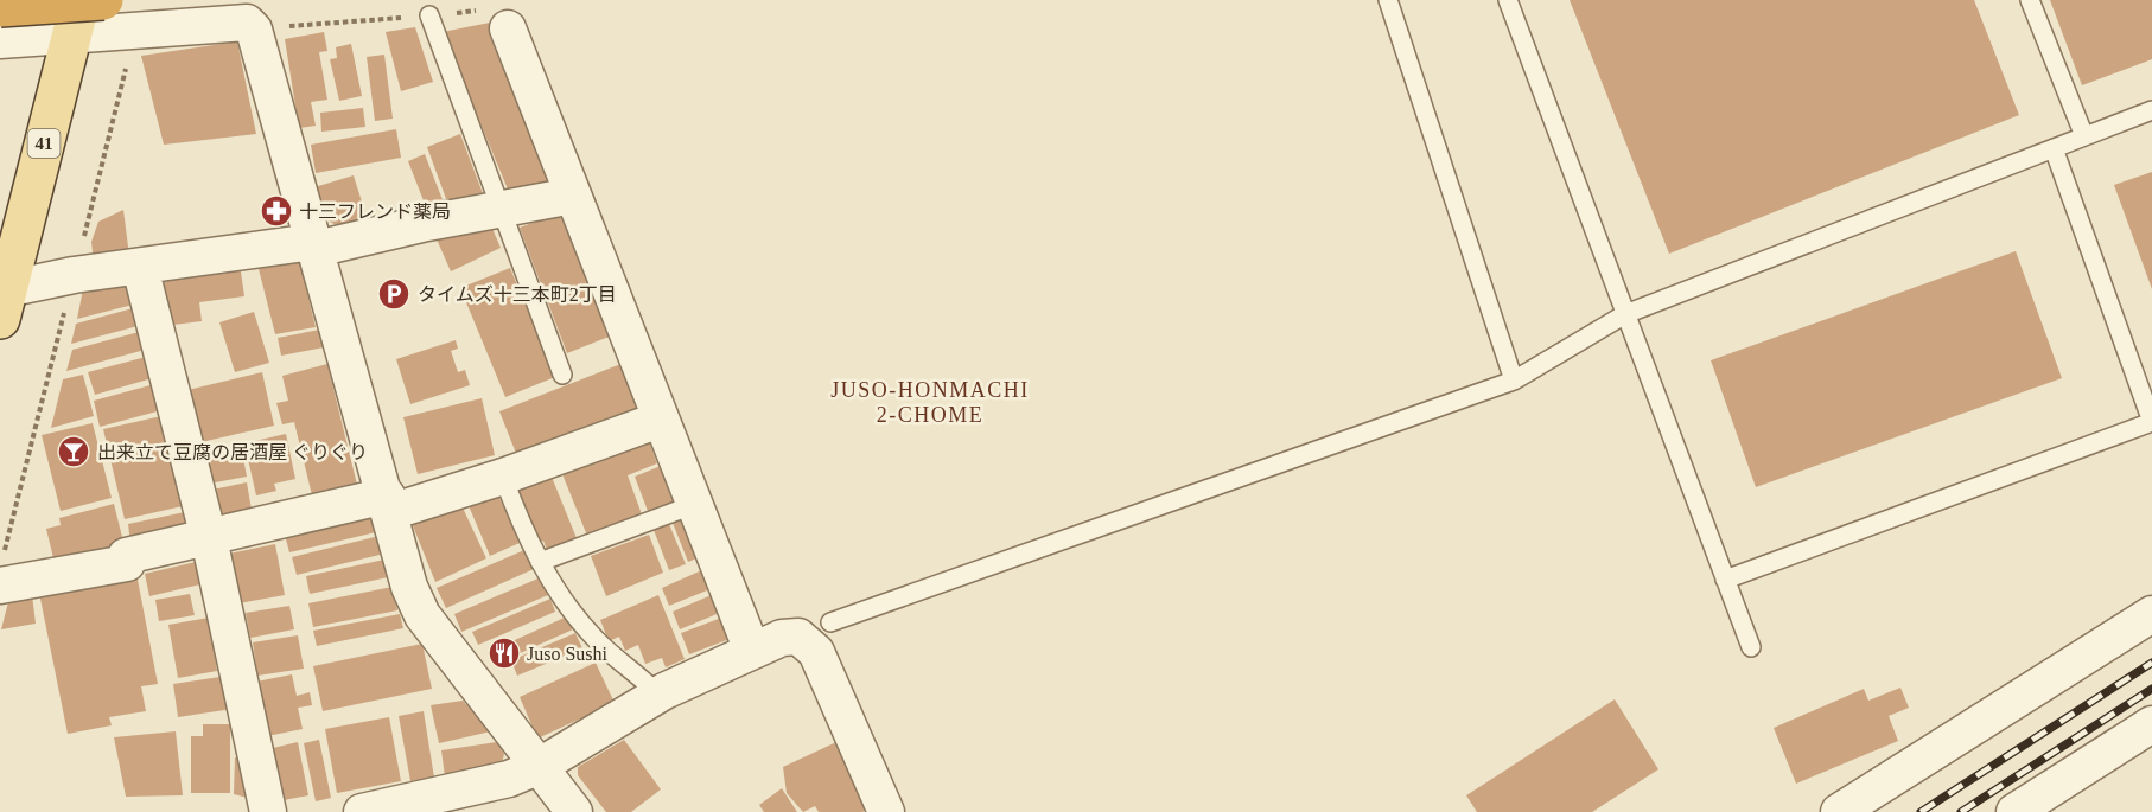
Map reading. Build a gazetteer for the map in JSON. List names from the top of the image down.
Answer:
{
  "streets": {
    "main road": ["41"]
  },
  "districts": ["JUSO-HONMACHI 2-CHOME"],
  "places": {
    "pharmacy": ["十三フレンド薬局"],
    "parking": ["タイムズ十三本町2丁目"],
    "bar": ["出来立て豆腐の居酒屋 ぐりぐり"],
    "restaurant": ["Juso Sushi"]
  }
}
